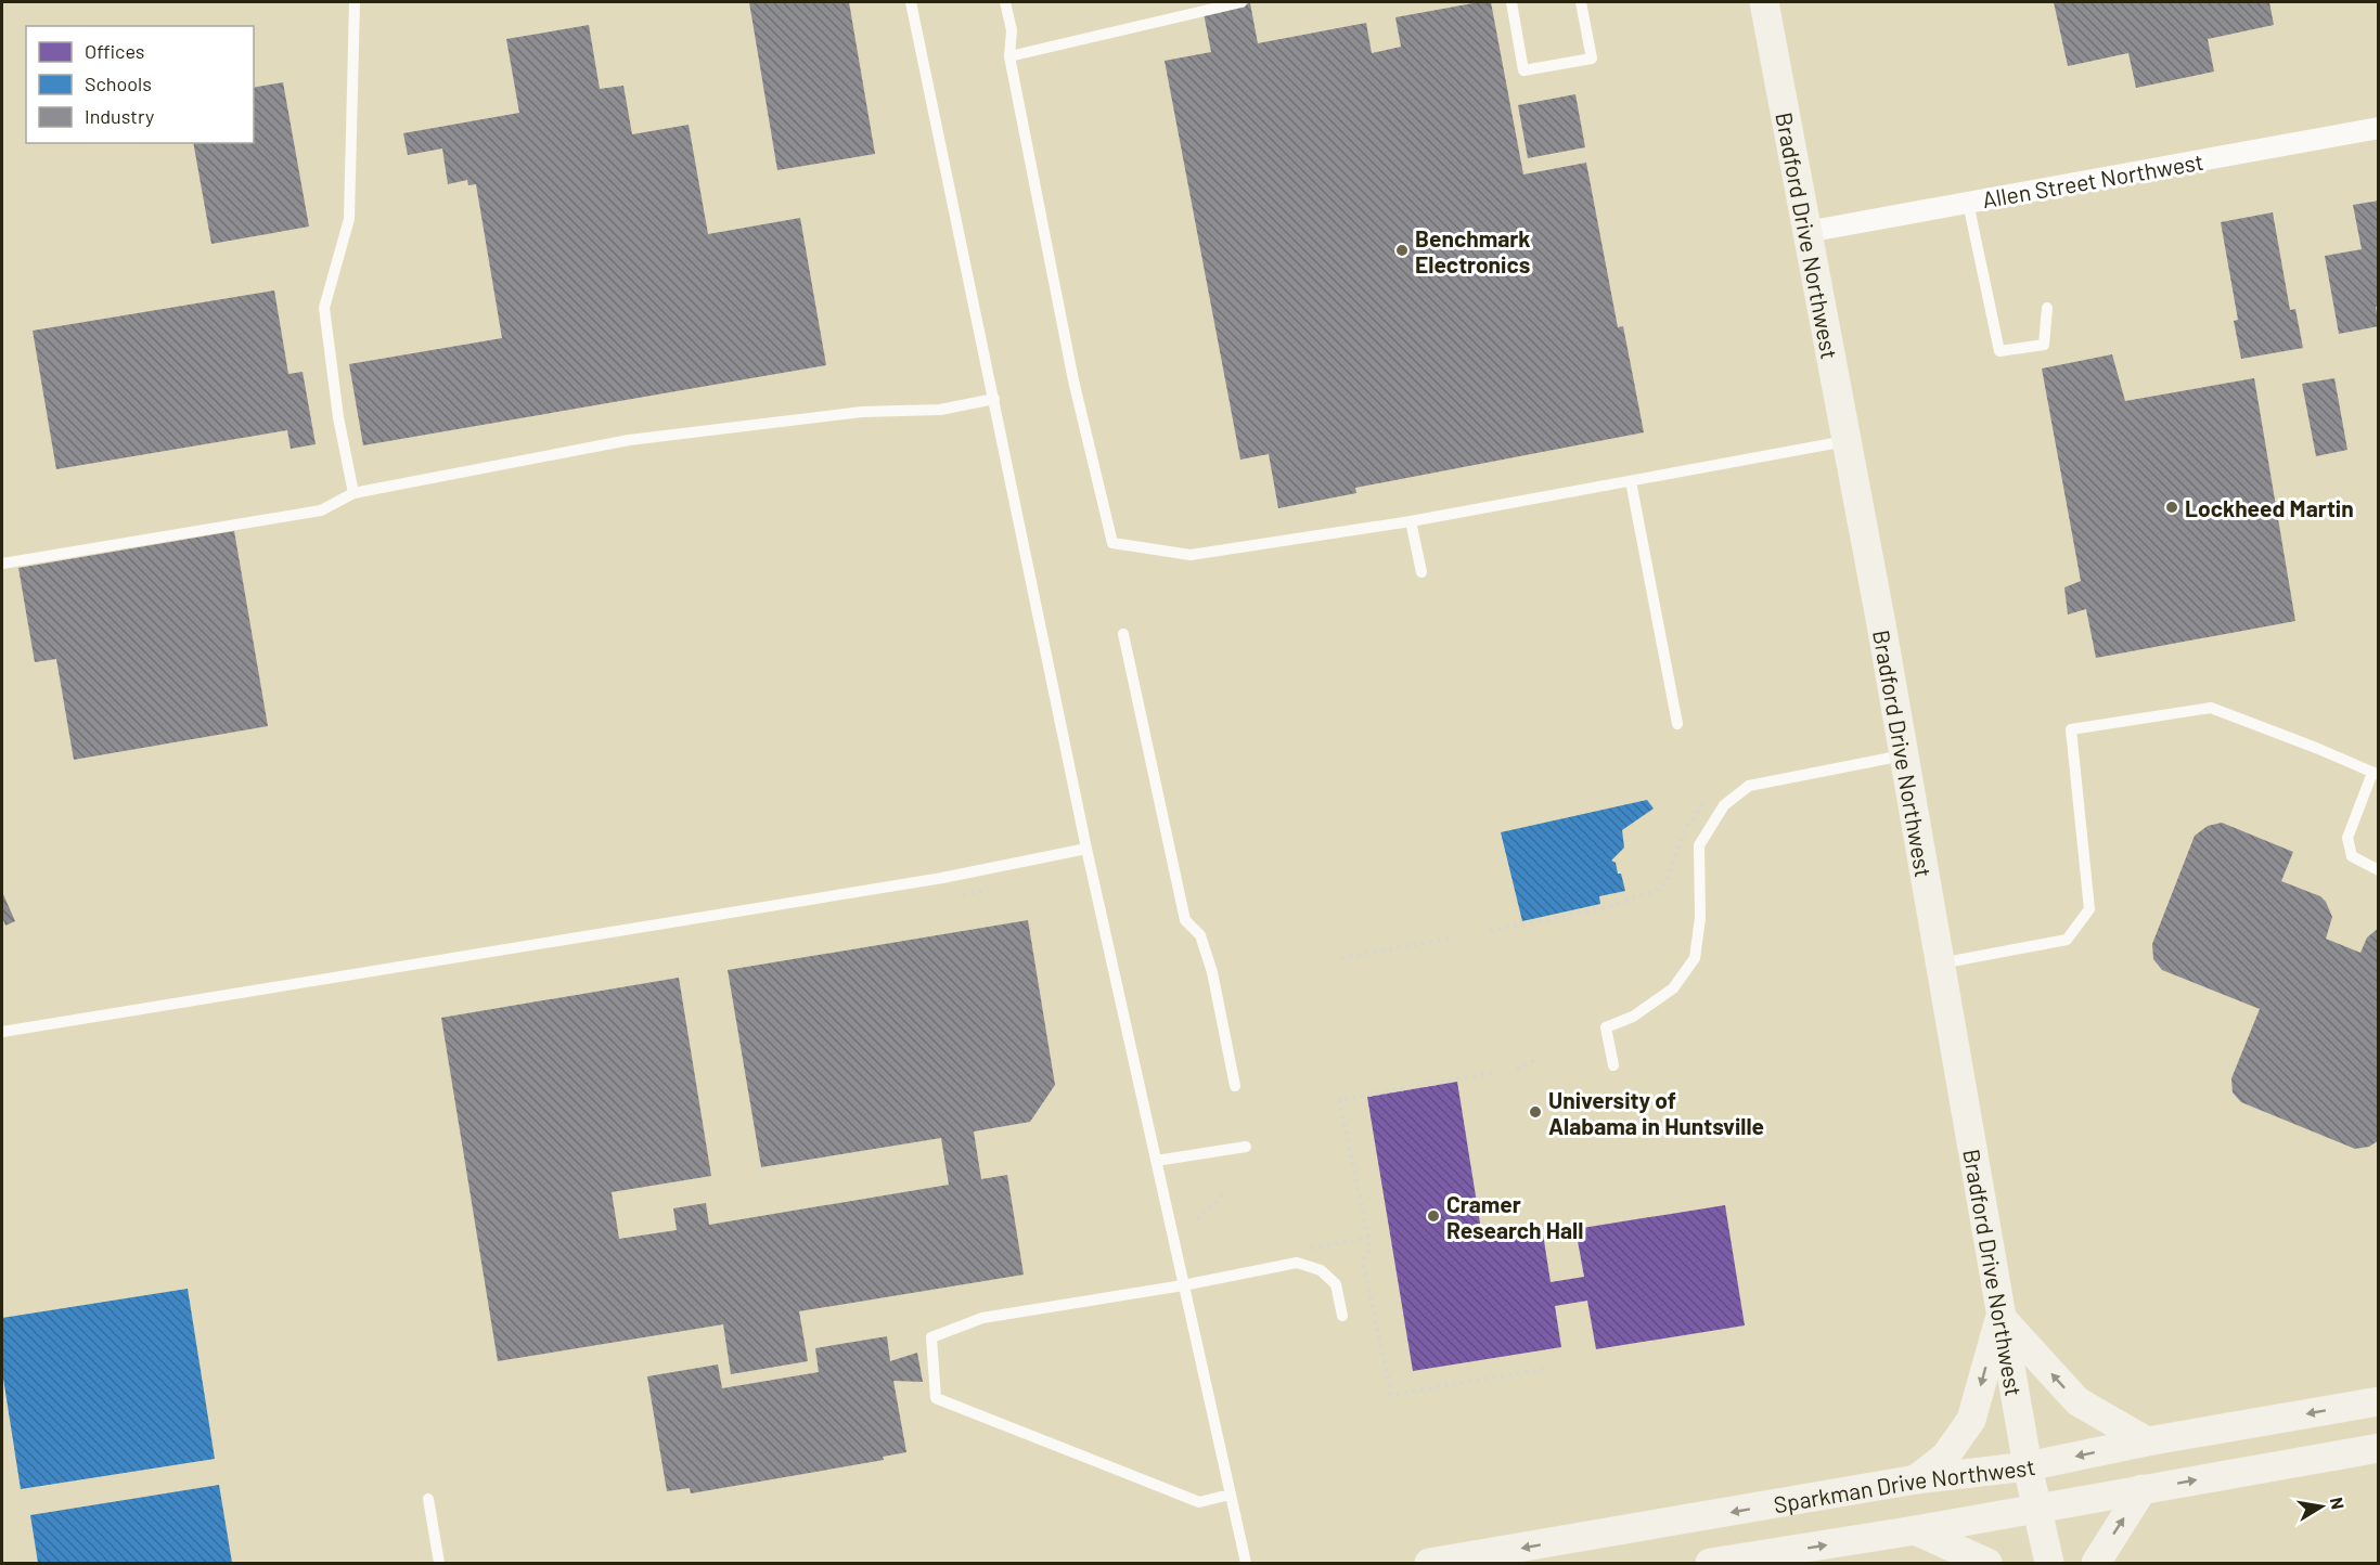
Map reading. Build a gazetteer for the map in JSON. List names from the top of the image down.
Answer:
{
  "streets": {
    "main road": ["Bradford Drive Northwest", "Sparkman Drive Northwest"],
    "street": ["Allen Street Northwest"]
  },
  "crossings": [
    ["Allen Street Northwest", "Bradford Drive Northwest"],
    ["Bradford Drive Northwest", "Sparkman Drive Northwest"]
  ],
  "places": [
    "Benchmark Electronics",
    "Lockheed Martin",
    "University of Alabama in Huntsville",
    "Cramer Research Hall"
  ],
  "legend": ["Offices", "Schools", "Industry"],
  "north": "right"
}
